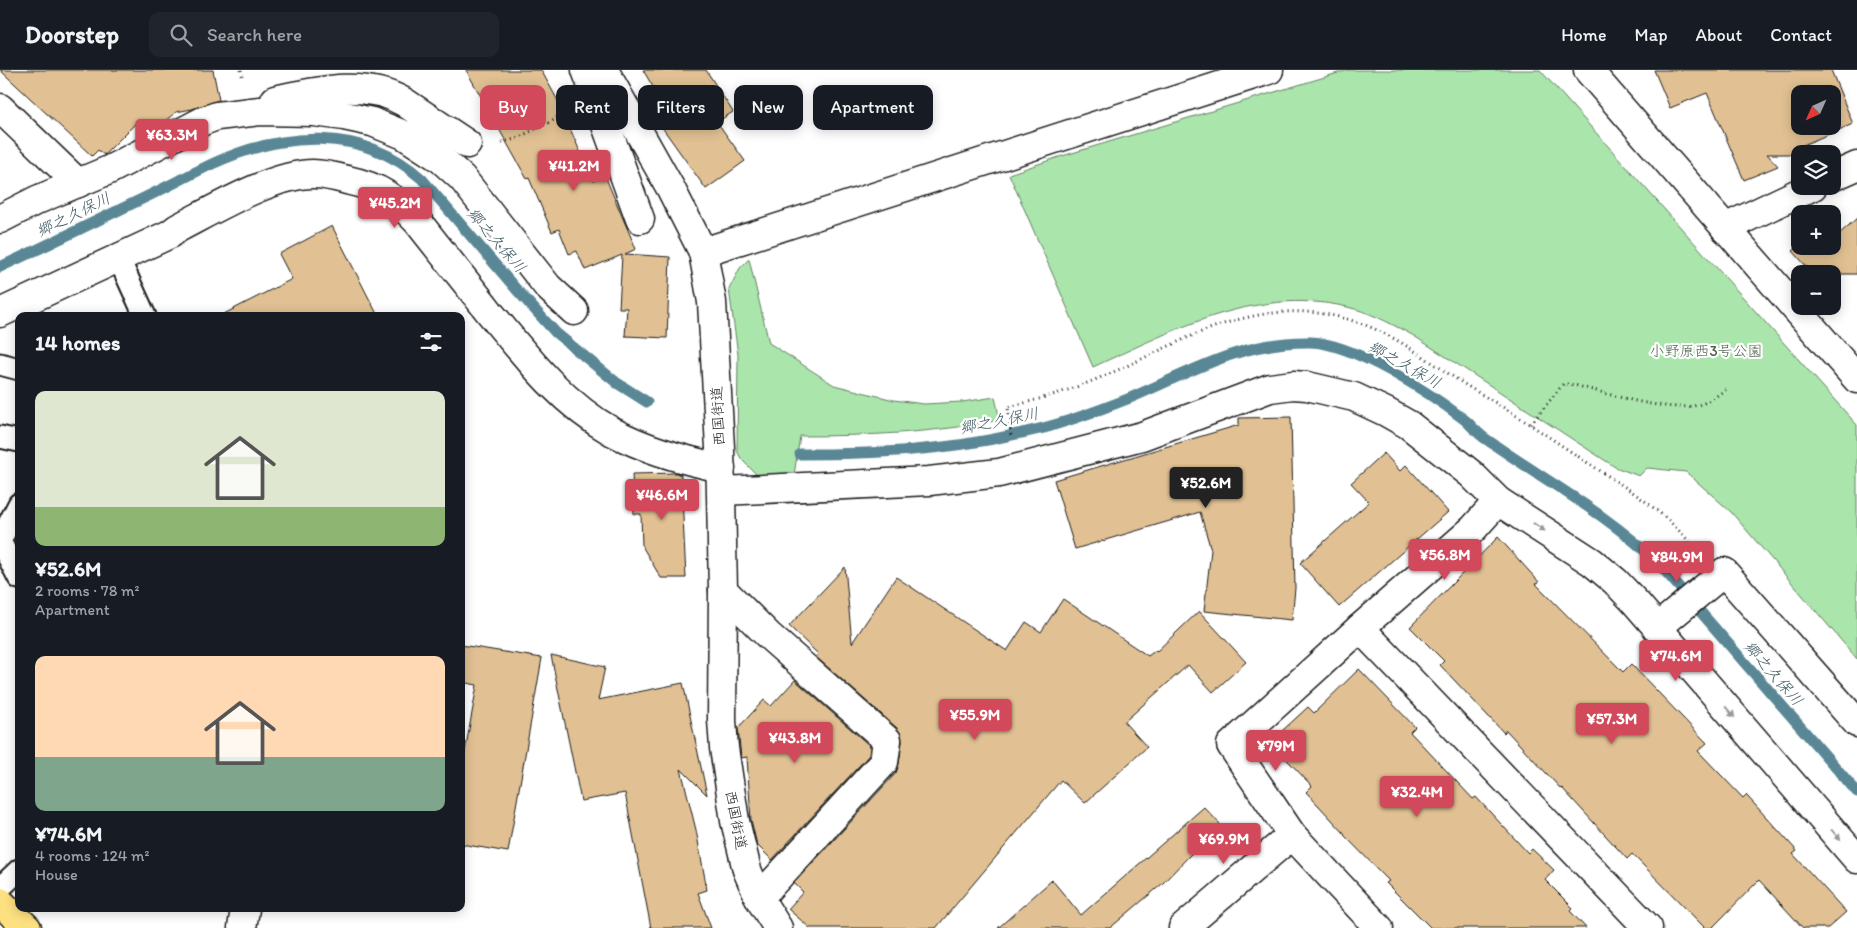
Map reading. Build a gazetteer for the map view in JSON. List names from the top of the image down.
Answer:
{
  "streets": {
    "street": ["西国街道"]
  },
  "water": ["郷之久保川"],
  "parks": ["小野原西3号公園"],
  "north": "bottom left",
  "page": {
    "header": "Doorstep",
    "search": "Search here",
    "nav": [
      "Home",
      "Map",
      "About",
      "Contact"
    ],
    "map_buttons": ["+", "−"],
    "chip": [
      "Buy",
      "Rent",
      "Filters",
      "New",
      "Apartment"
    ],
    "price": [
      "¥63.3M",
      "¥41.2M",
      "¥45.2M",
      "¥52.6M",
      "¥46.6M",
      "¥56.8M",
      "¥84.9M",
      "¥74.6M",
      "¥55.9M",
      "¥57.3M",
      "¥43.8M",
      "¥79M",
      "¥32.4M",
      "¥69.9M"
    ],
    "heading": "14 homes",
    "list": [
      {
        "name": "¥52.6M",
        "note": "2 rooms · 78 m² · Apartment"
      },
      {
        "name": "¥74.6M",
        "note": "4 rooms · 124 m² · House"
      }
    ]
  }
}
